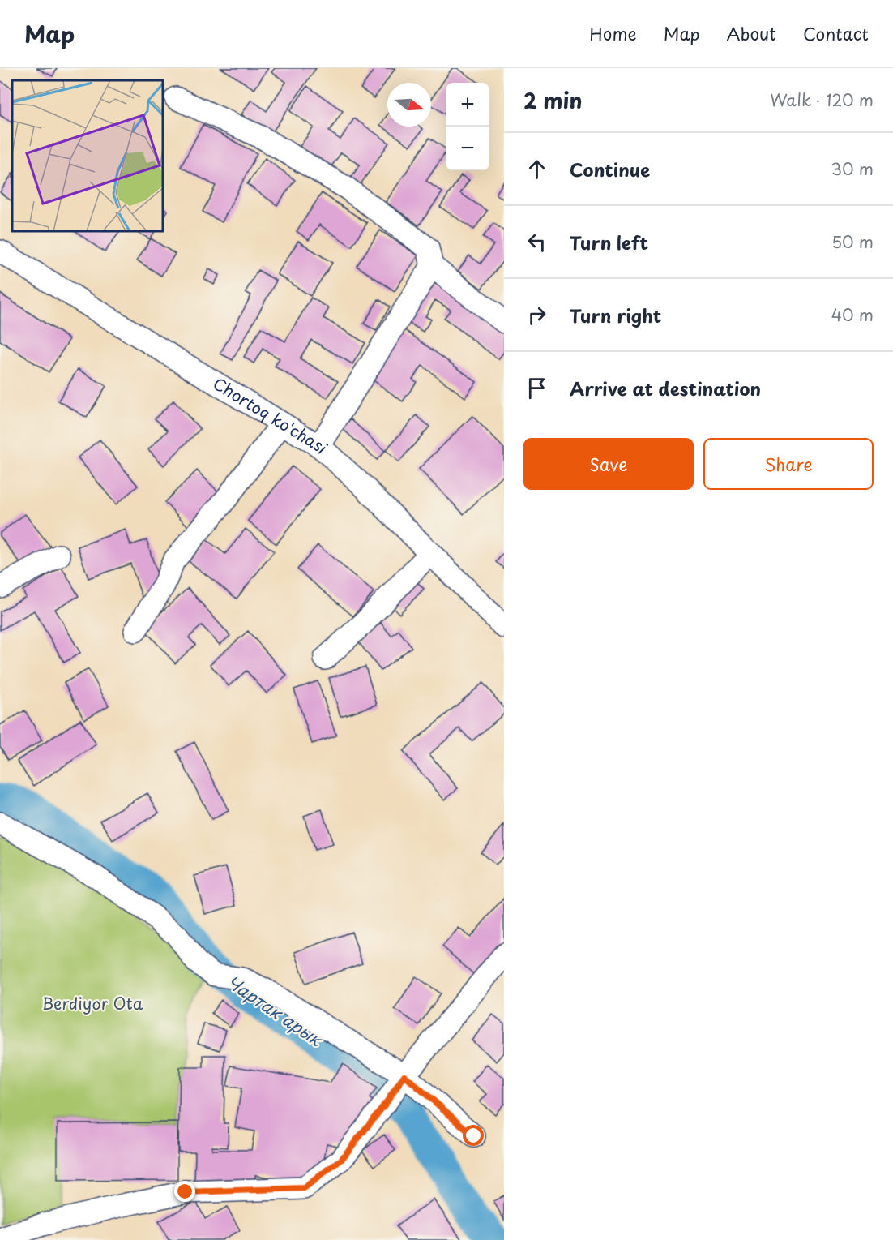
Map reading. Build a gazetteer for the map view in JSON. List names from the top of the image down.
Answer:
{
  "streets": {
    "street": ["Chortoq ko'chasi"]
  },
  "water": ["Чартак арык"],
  "parks": ["Berdiyor Ota"],
  "north": "right",
  "page": {
    "header": "Map",
    "nav": [
      "Home",
      "Map",
      "About",
      "Contact"
    ],
    "heading": ["2 min", "Walk · 120 m"],
    "map_buttons": ["+", "−"],
    "list": [
      ["Continue", "30 m"],
      ["Turn left", "50 m"],
      ["Turn right", "40 m"],
      "Arrive at destination"
    ],
    "buttons": ["Save", "Share"]
  }
}
